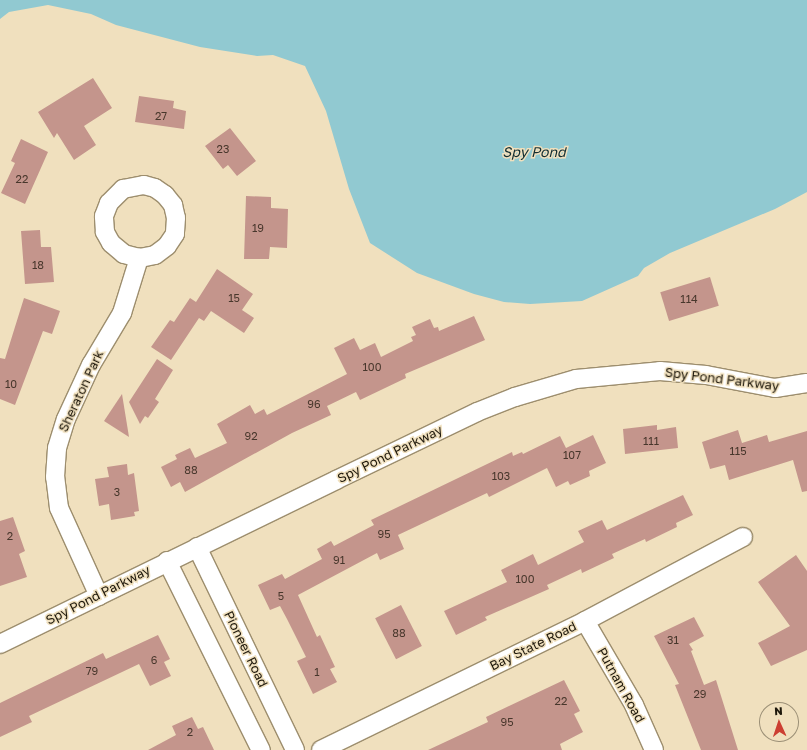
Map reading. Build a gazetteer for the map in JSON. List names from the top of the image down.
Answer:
{
  "streets": {
    "street": [
      "Spy Pond Parkway",
      "Sheraton Park",
      "Bay State Road",
      "Pioneer Road",
      "Putnam Road"
    ]
  },
  "crossings": [
    ["Spy Pond Parkway", "Sheraton Park"],
    ["Spy Pond Parkway", "Pioneer Road"],
    ["Bay State Road", "Putnam Road"]
  ],
  "water": ["Spy Pond"],
  "house_numbers": [
    "27",
    "23",
    "22",
    "19",
    "18",
    "15",
    "114",
    "100",
    "10",
    "96",
    "92",
    "111",
    "115",
    "107",
    "88",
    "103",
    "3",
    "95",
    "2",
    "91",
    "100",
    "5",
    "88",
    "31",
    "6",
    "79",
    "1",
    "29",
    "22",
    "95",
    "2"
  ],
  "north": "top"
}
